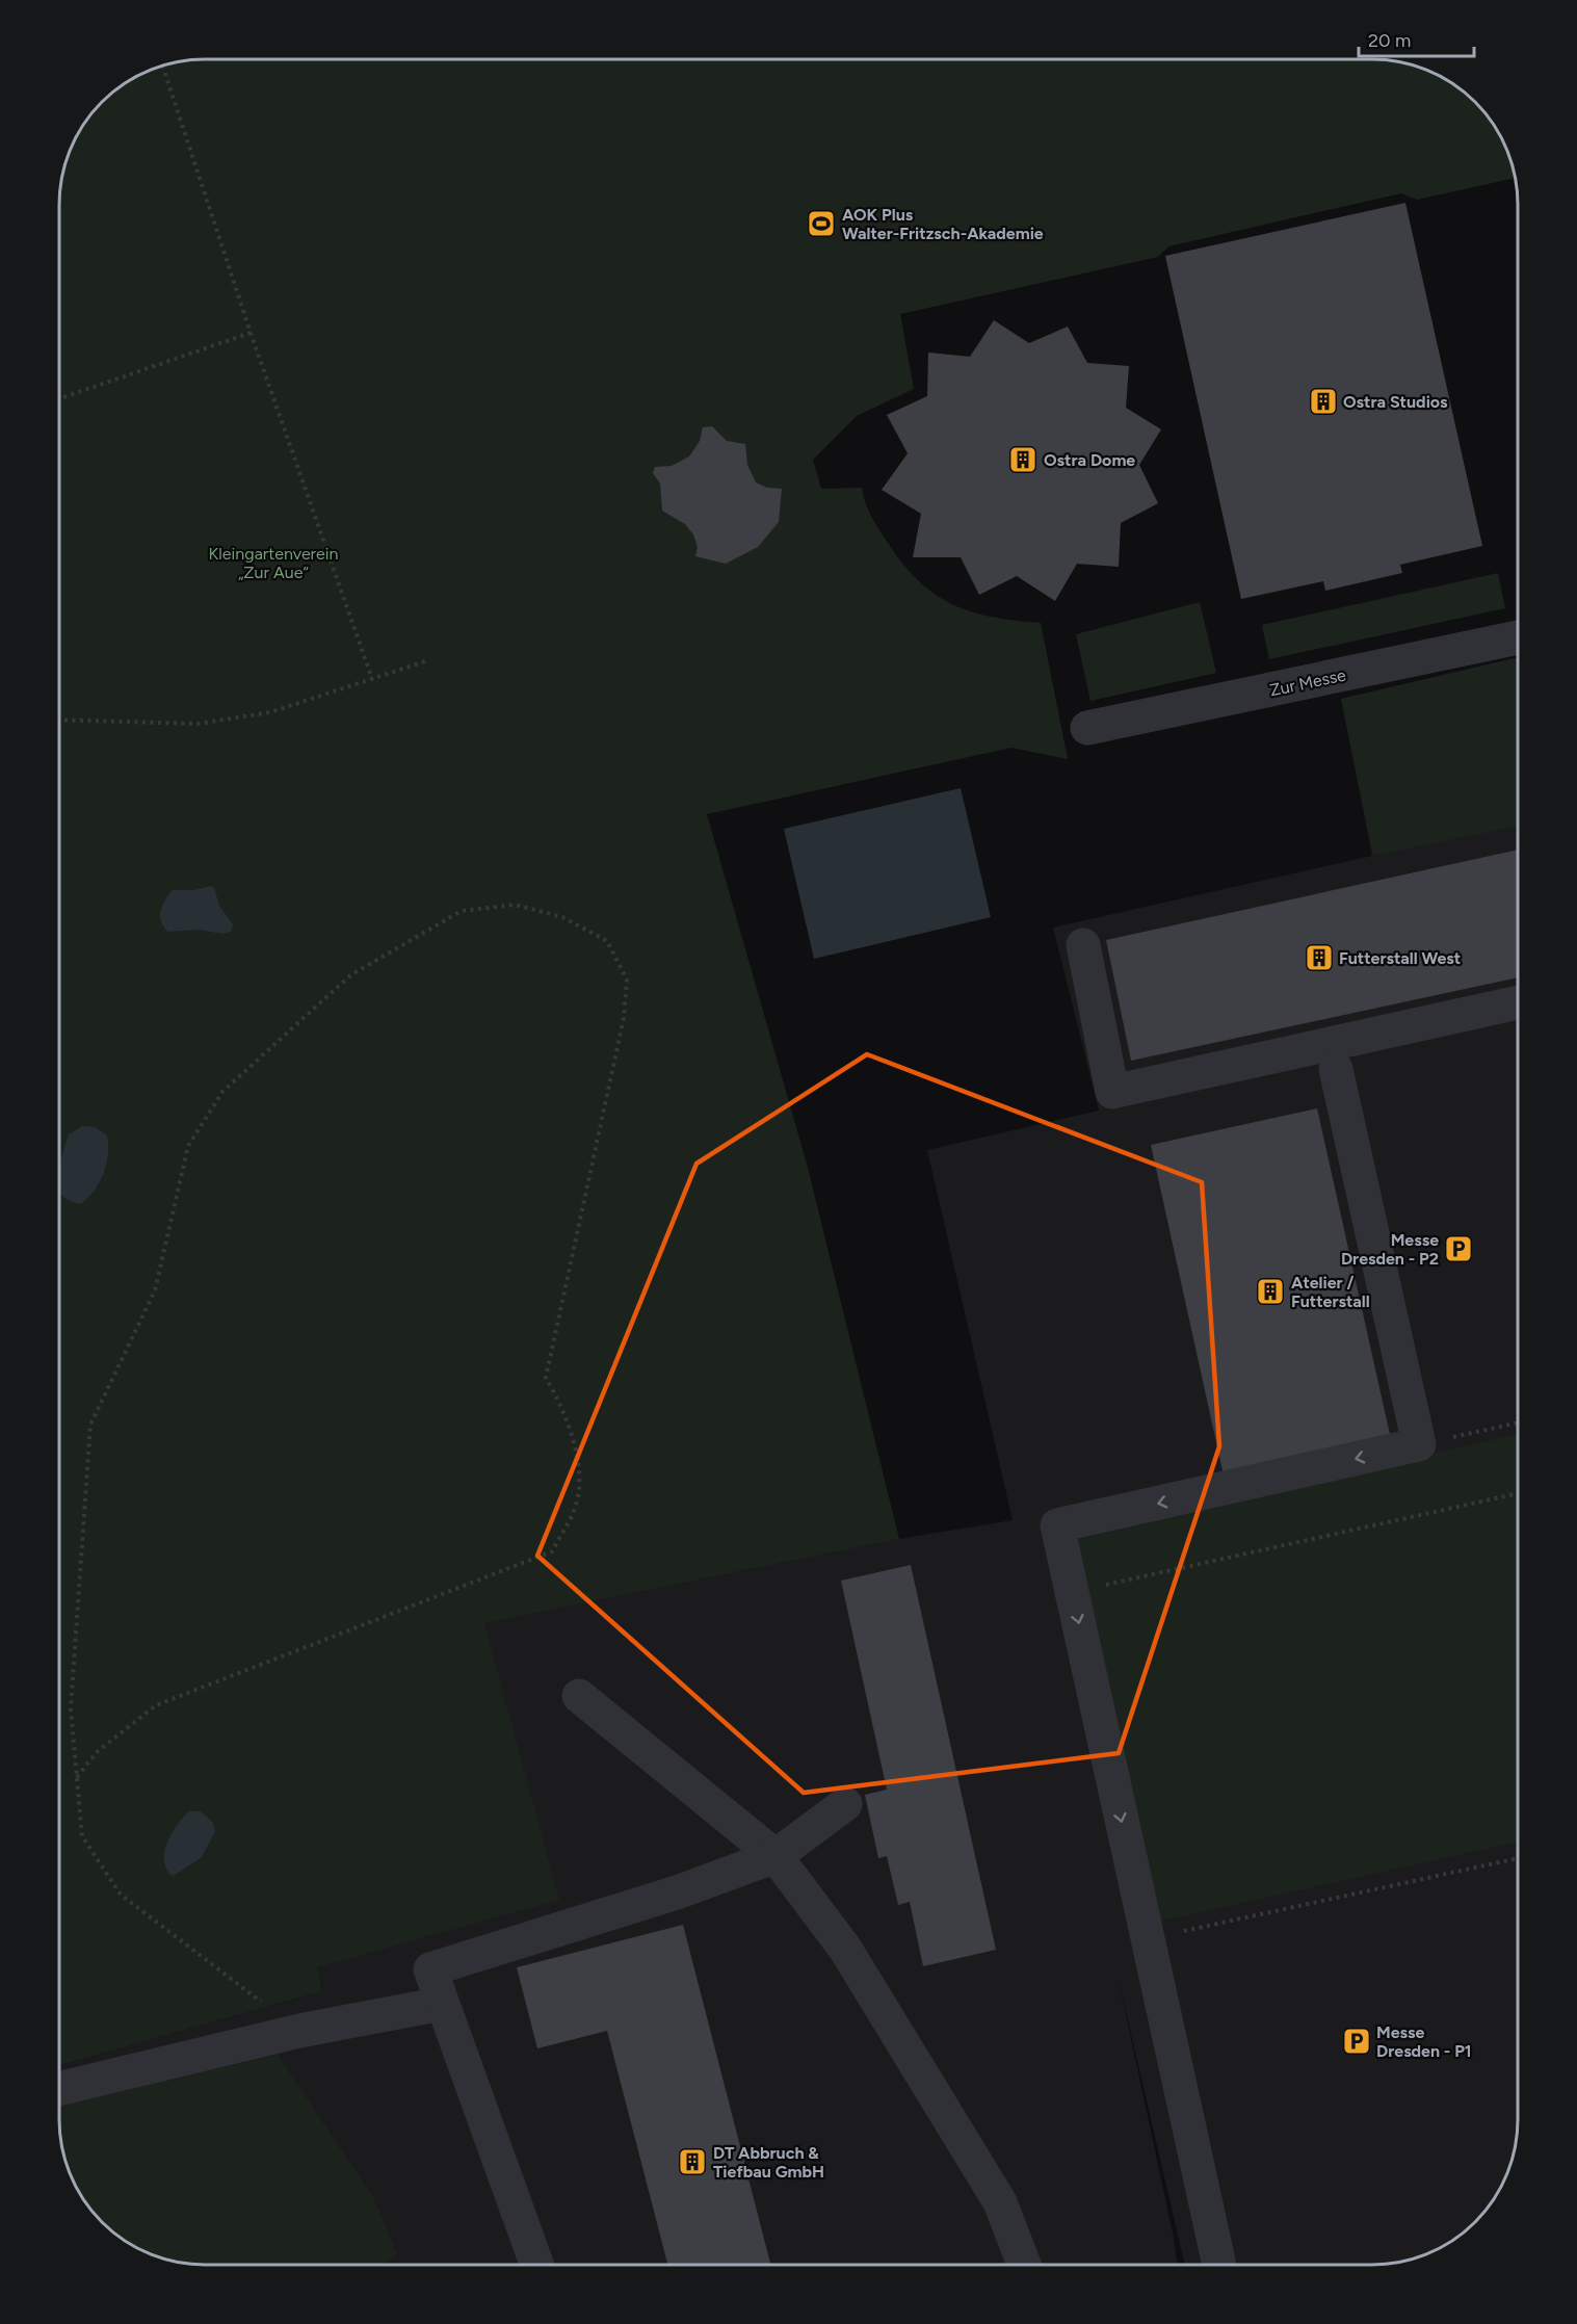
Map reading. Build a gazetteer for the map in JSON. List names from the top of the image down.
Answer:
{
  "streets": {
    "lane": ["Zur Messe"]
  },
  "parks": ["Kleingartenverein „Zur Aue“"],
  "places": {
    "sports": ["AOK Plus Walter-Fritzsch-Akademie"],
    "building": [
      "Ostra Studios",
      "Ostra Dome",
      "Futterstall West",
      "Atelier / Futterstall",
      "DT Abbruch & Tiefbau GmbH"
    ],
    "parking": ["Messe Dresden - P2", "Messe Dresden - P1"]
  },
  "scale_bar": "20 m"
}
